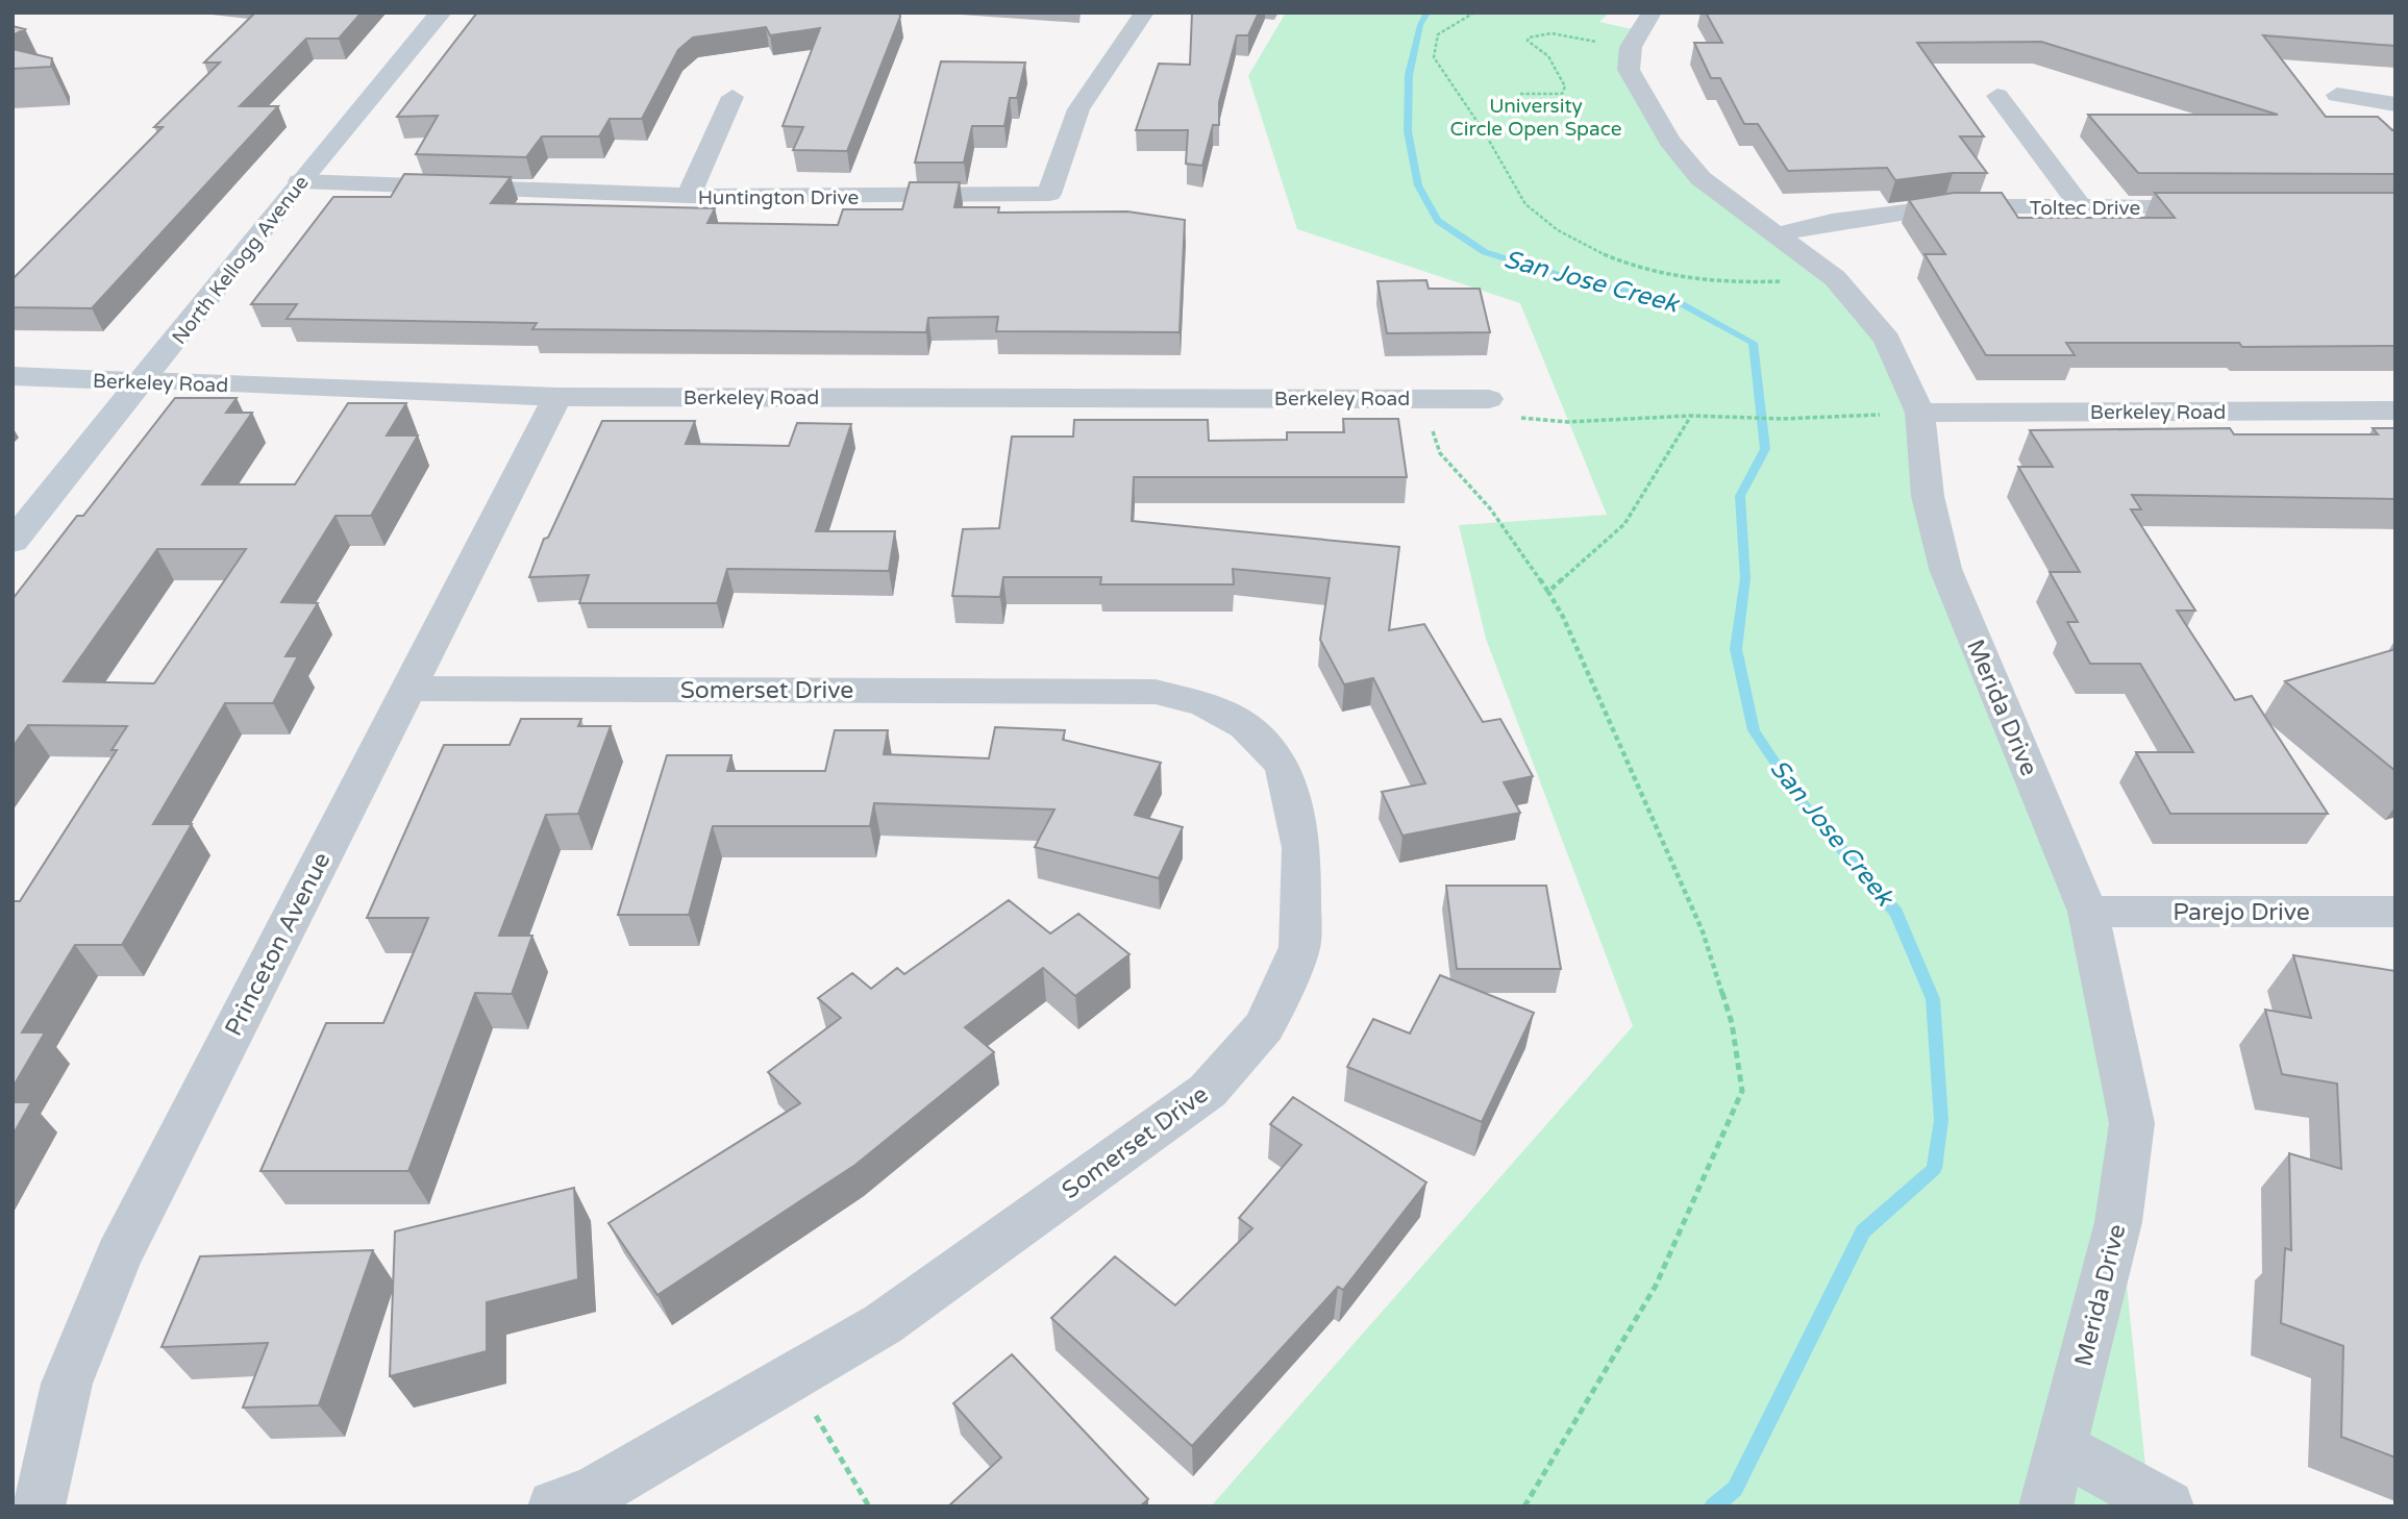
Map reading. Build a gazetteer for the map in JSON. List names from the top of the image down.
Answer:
{
  "streets": {
    "street": [
      "Huntington Drive",
      "Toltec Drive",
      "North Kellogg Avenue",
      "Berkeley Road",
      "Somerset Drive",
      "Merida Drive",
      "Parejo Drive",
      "Princeton Avenue"
    ]
  },
  "crossings": [
    ["Huntington Drive", "North Kellogg Avenue"],
    ["Toltec Drive", "Merida Drive"],
    ["North Kellogg Avenue", "Berkeley Road"],
    ["Berkeley Road", "Merida Drive"],
    ["Berkeley Road", "Princeton Avenue"],
    ["Somerset Drive", "Princeton Avenue"],
    ["Merida Drive", "Parejo Drive"]
  ],
  "water": ["San Jose Creek"],
  "parks": ["University Circle Open Space"]
}
